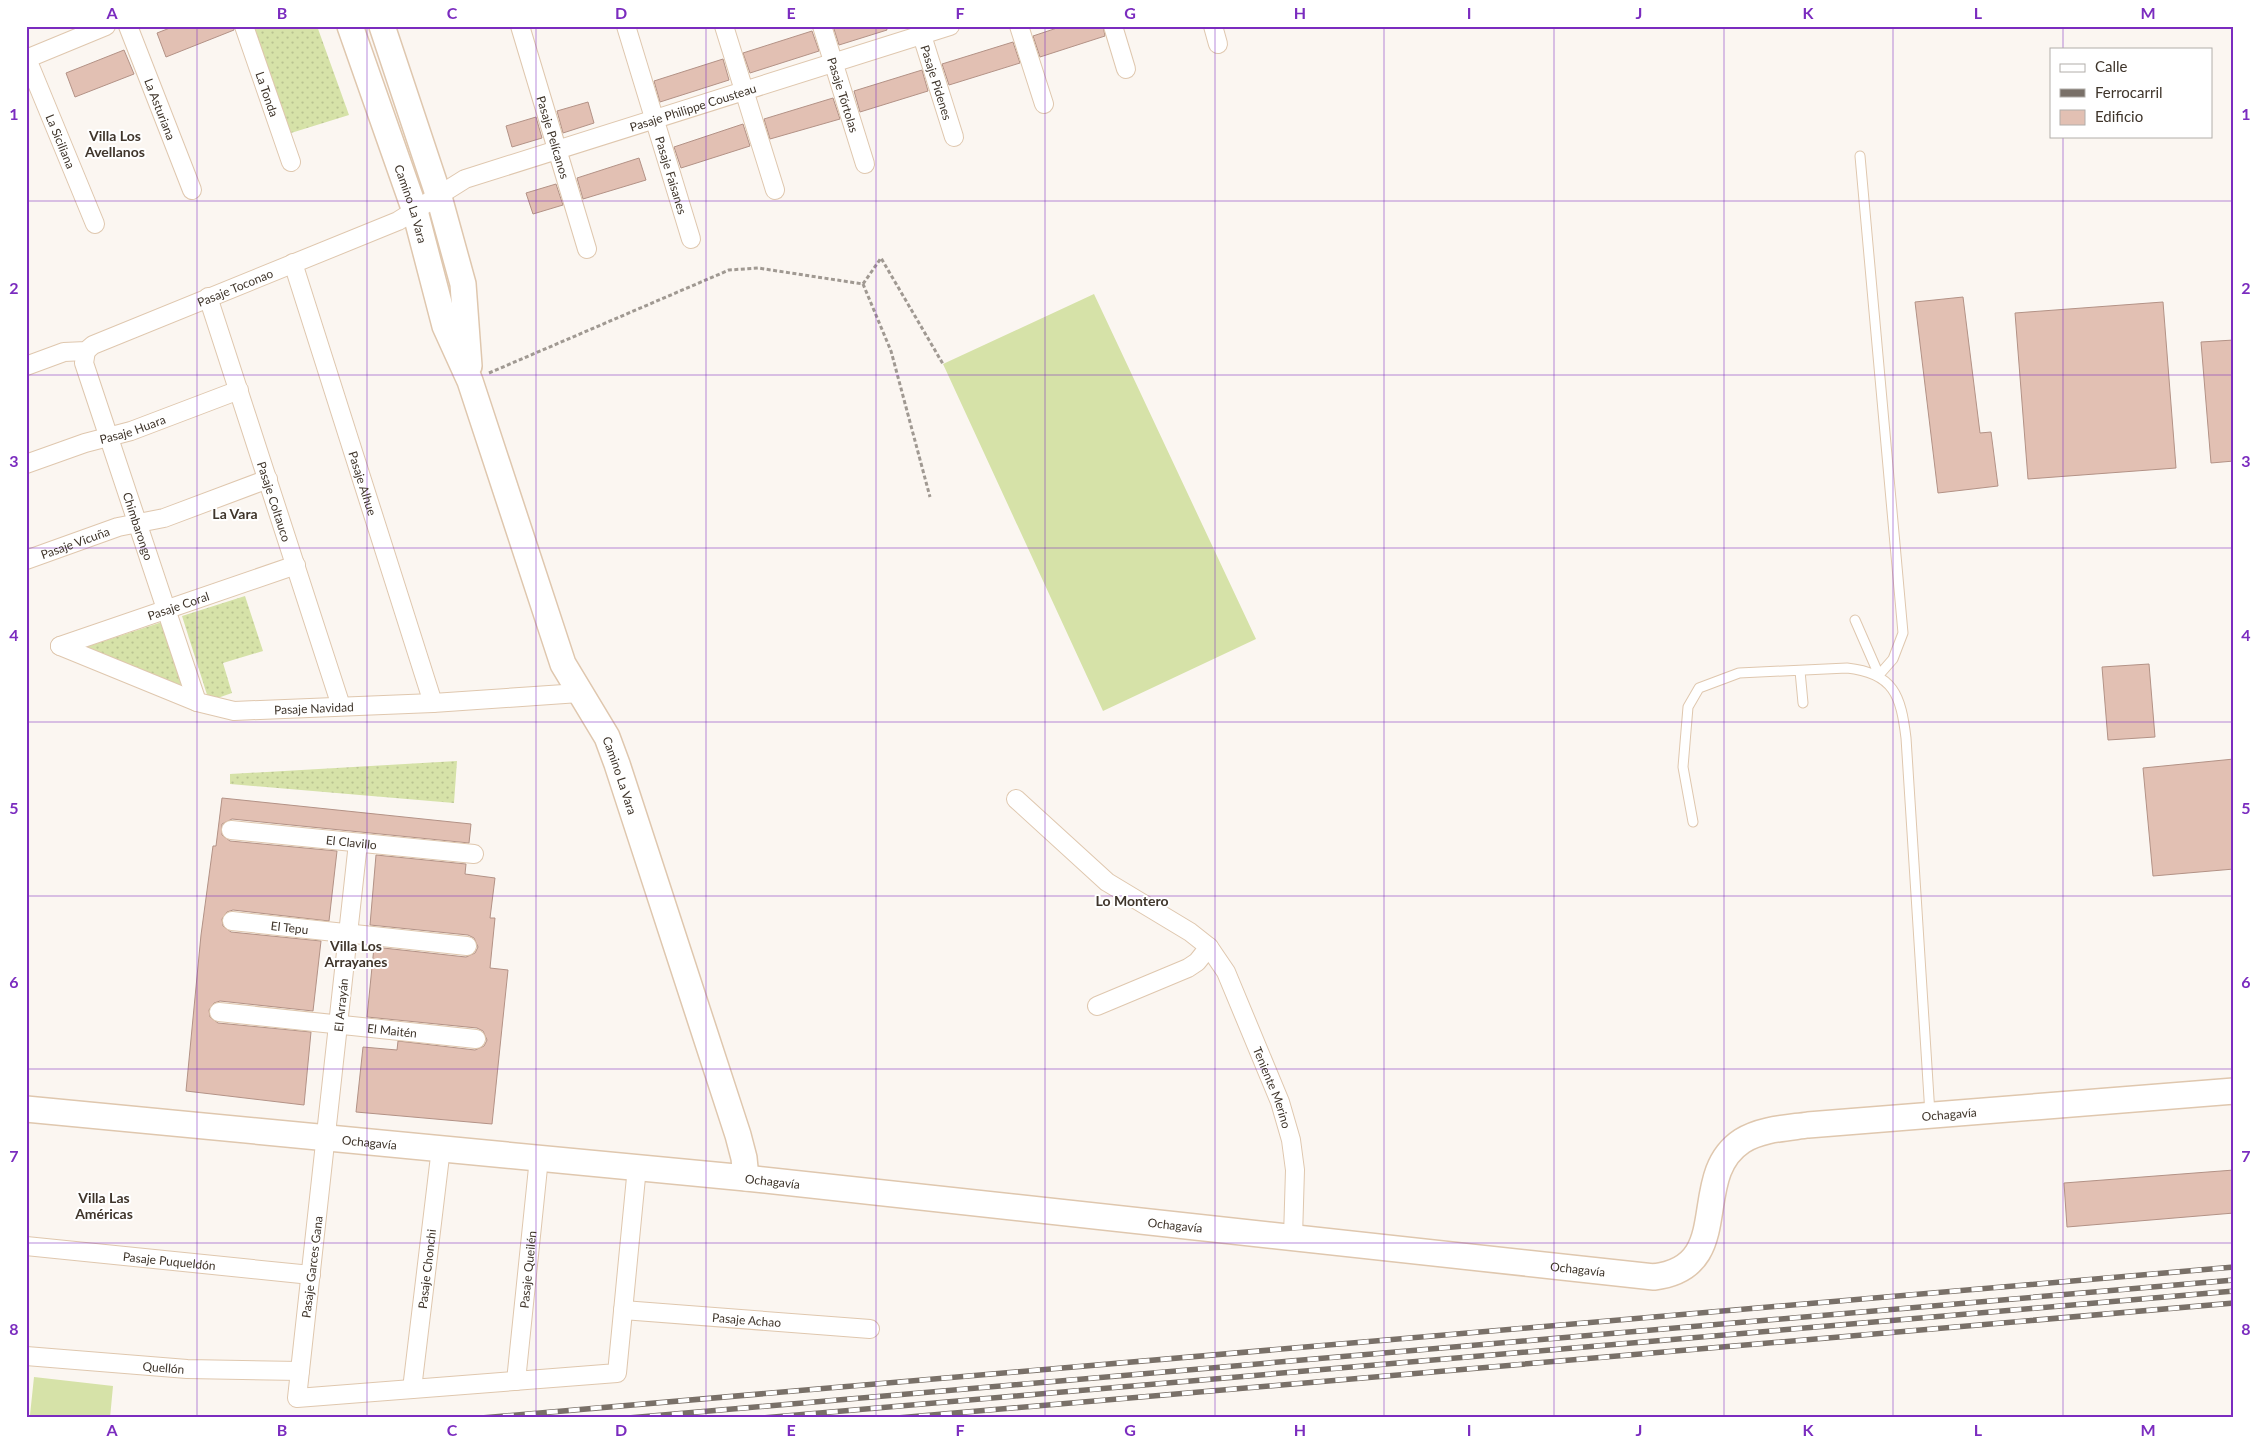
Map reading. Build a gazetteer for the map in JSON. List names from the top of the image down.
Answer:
{
  "streets": {
    "main road": ["Camino La Vara", "Ochagavía"],
    "street": [
      "Pasaje Pidenes",
      "La Tonda",
      "Pasaje Tórtolas",
      "Pasaje Philippe Cousteau",
      "La Asturiana",
      "Pasaje Pelícanos",
      "La Siciliana",
      "Pasaje Faisanes",
      "Pasaje Toconao",
      "Pasaje Huara",
      "Pasaje Alhue",
      "Pasaje Coltauco",
      "Chimbarongo",
      "Pasaje Vicuña",
      "Pasaje Coral",
      "Pasaje Navidad",
      "El Clavillo",
      "El Tepu",
      "El Arrayán",
      "El Maitén",
      "Teniente Merino",
      "Pasaje Puqueldón",
      "Pasaje Garces Gana",
      "Pasaje Chonchi",
      "Pasaje Queilén",
      "Pasaje Achao",
      "Quellón"
    ]
  },
  "crossings": [
    ["Pasaje Pidenes", "Pasaje Philippe Cousteau"],
    ["Pasaje Tórtolas", "Pasaje Philippe Cousteau"],
    ["Pasaje Philippe Cousteau", "Pasaje Pelícanos"],
    ["Pasaje Philippe Cousteau", "Pasaje Faisanes"],
    ["Pasaje Philippe Cousteau", "Camino La Vara"],
    ["Pasaje Philippe Cousteau", "Pasaje Toconao"],
    ["Camino La Vara", "Pasaje Toconao"],
    ["Camino La Vara", "Pasaje Navidad"],
    ["Camino La Vara", "Ochagavía"],
    ["Pasaje Toconao", "Pasaje Alhue"],
    ["Pasaje Toconao", "Pasaje Coltauco"],
    ["Pasaje Toconao", "Chimbarongo"],
    ["Pasaje Huara", "Pasaje Coltauco"],
    ["Pasaje Huara", "Chimbarongo"],
    ["Pasaje Alhue", "Pasaje Navidad"],
    ["Pasaje Coltauco", "Pasaje Vicuña"],
    ["Pasaje Coltauco", "Pasaje Coral"],
    ["Pasaje Coltauco", "Pasaje Navidad"],
    ["Chimbarongo", "Pasaje Vicuña"],
    ["Chimbarongo", "Pasaje Coral"],
    ["Chimbarongo", "Pasaje Navidad"],
    ["Pasaje Coral", "Pasaje Navidad"],
    ["El Clavillo", "El Arrayán"],
    ["El Tepu", "El Arrayán"],
    ["El Arrayán", "El Maitén"],
    ["El Arrayán", "Ochagavía"],
    ["El Arrayán", "Pasaje Garces Gana"],
    ["Teniente Merino", "Ochagavía"],
    ["Ochagavía", "Pasaje Garces Gana"],
    ["Ochagavía", "Pasaje Chonchi"],
    ["Ochagavía", "Pasaje Queilén"],
    ["Pasaje Puqueldón", "Pasaje Garces Gana"],
    ["Pasaje Garces Gana", "Pasaje Chonchi"],
    ["Pasaje Garces Gana", "Quellón"]
  ],
  "districts": [
    "Villa Los Avellanos",
    "La Vara",
    "Lo Montero",
    "Villa Los Arrayanes",
    "Villa Las Américas"
  ],
  "legend": ["Calle", "Ferrocarril", "Edificio"],
  "grid": {
    "columns": [
      "A",
      "B",
      "C",
      "D",
      "E",
      "F",
      "G",
      "H",
      "I",
      "J",
      "K",
      "L",
      "M"
    ],
    "rows": [
      "1",
      "2",
      "3",
      "4",
      "5",
      "6",
      "7",
      "8"
    ]
  }
}
